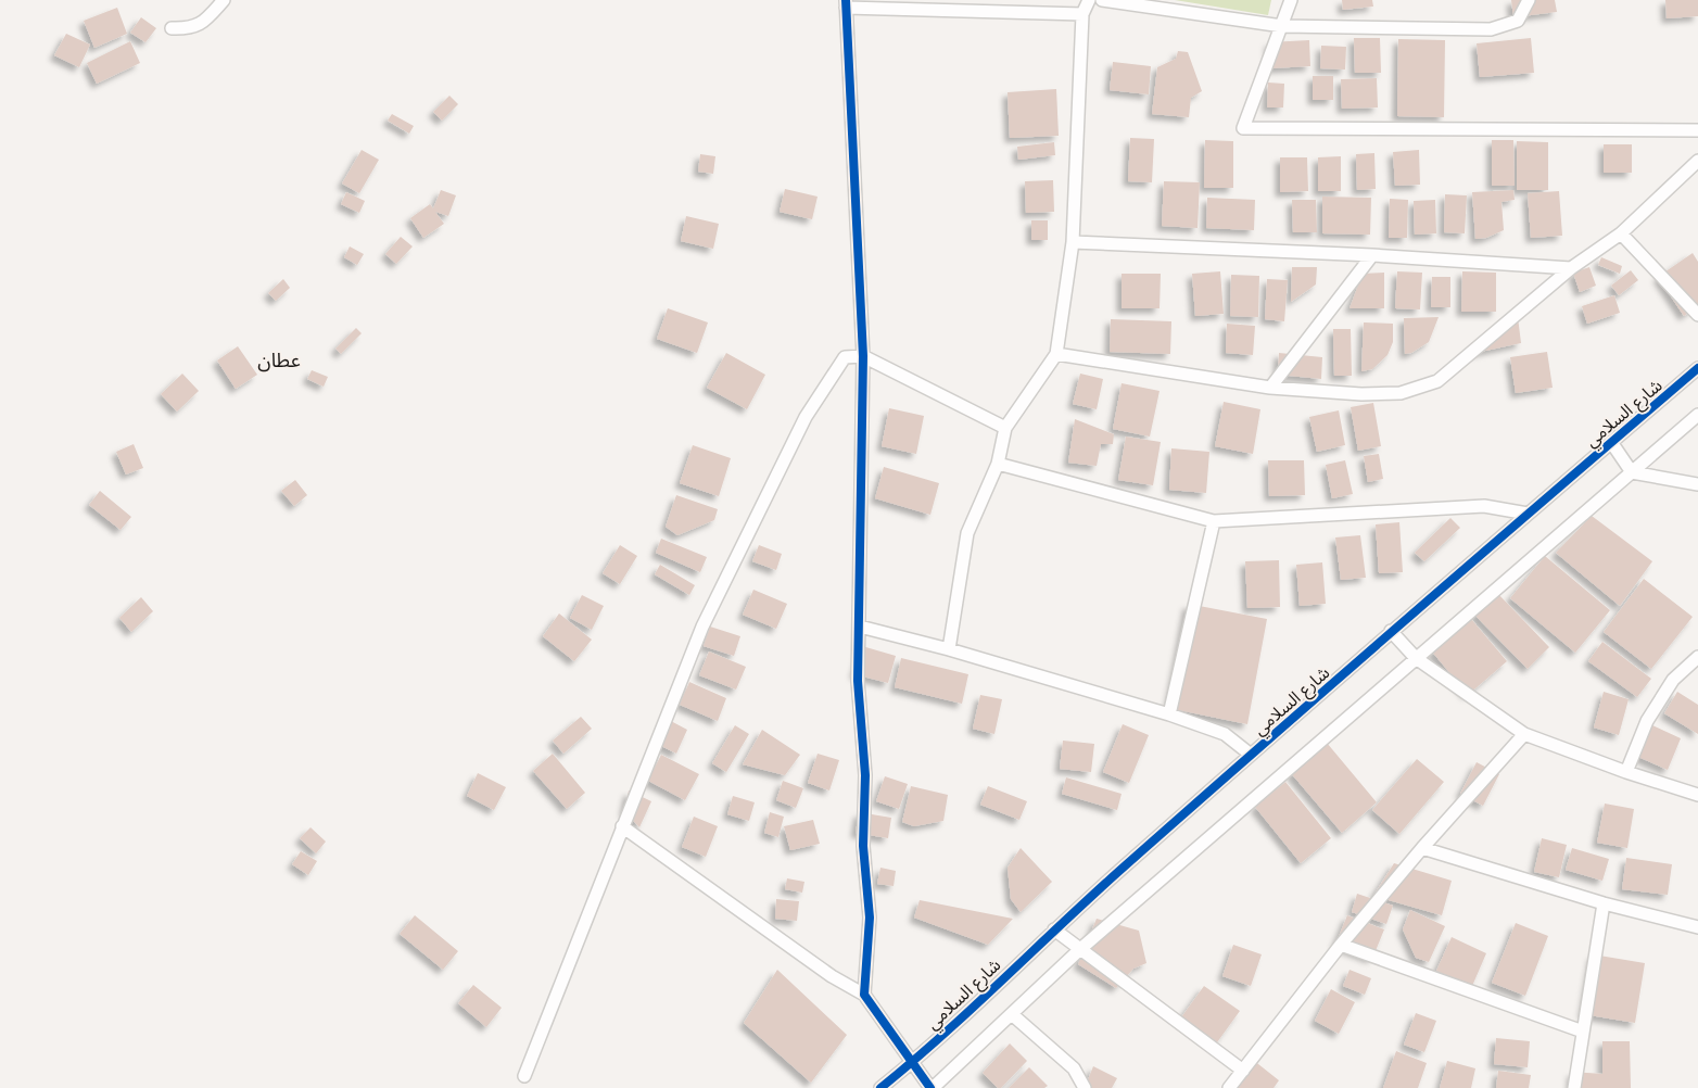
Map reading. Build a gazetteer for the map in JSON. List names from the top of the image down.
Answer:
{
  "streets": {
    "street": ["شارع السلامي"]
  },
  "districts": ["عطان"]
}
